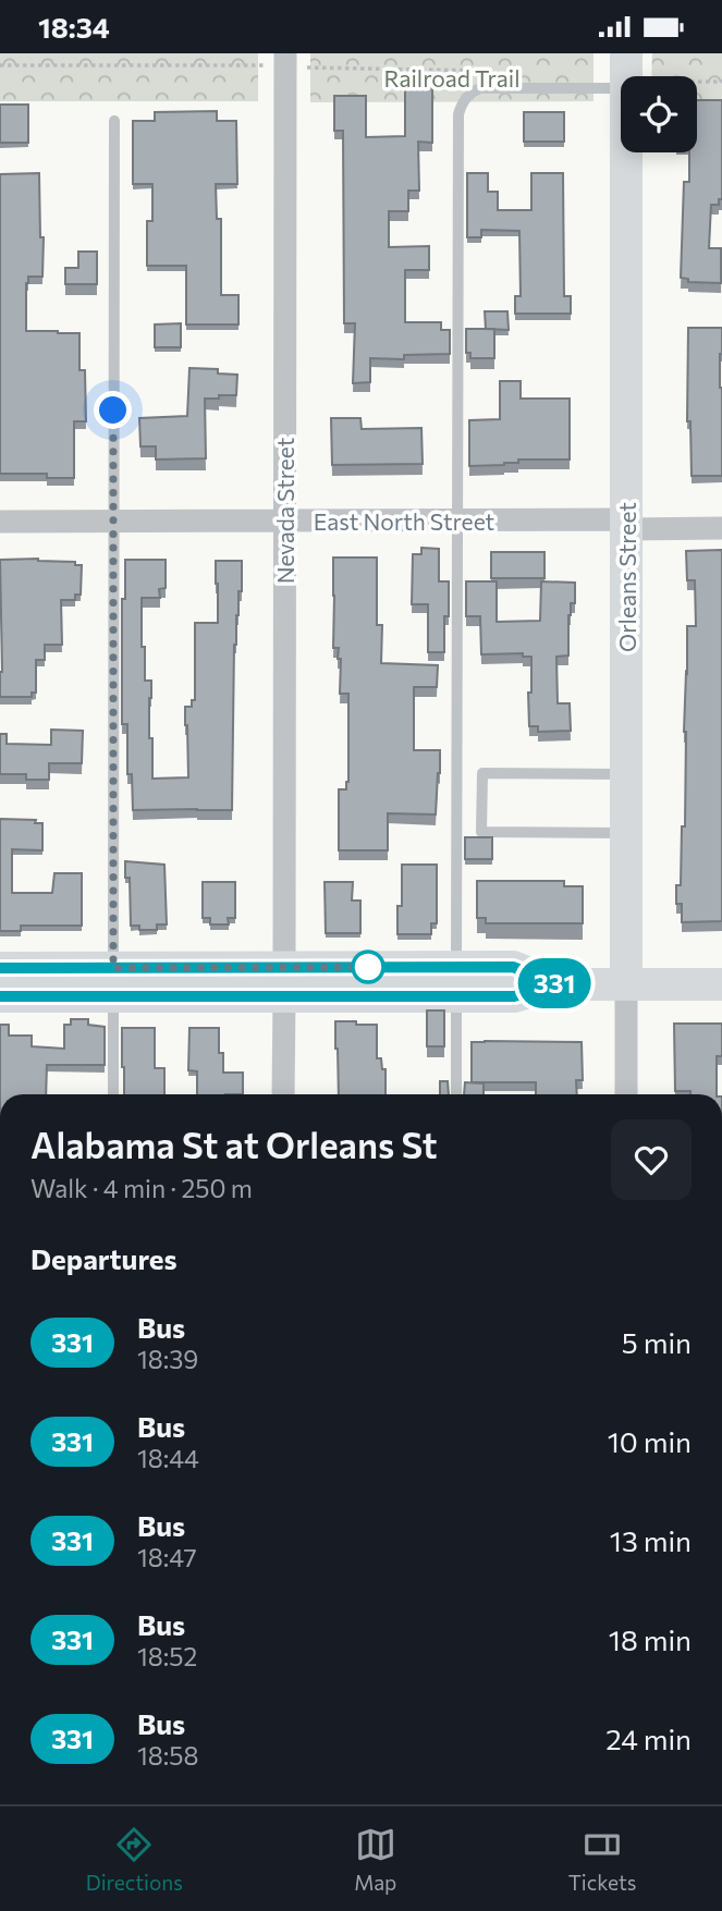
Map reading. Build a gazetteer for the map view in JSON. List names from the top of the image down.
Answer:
{
  "streets": {
    "main road": ["Orleans Street"],
    "street": ["Nevada Street", "East North Street"]
  },
  "crossings": [
    ["Nevada Street", "East North Street"],
    ["East North Street", "Orleans Street"]
  ],
  "parks": ["Railroad Trail"],
  "lines": ["bus line 331"],
  "page": {
    "status": "18:34",
    "on_map": "331",
    "heading": [
      ["Alabama St at Orleans St", "Walk · 4 min · 250 m"],
      "Departures"
    ],
    "list": [
      {
        "mark": "331",
        "name": "Bus",
        "note": "18:39",
        "value": "5 min"
      },
      {
        "mark": "331",
        "name": "Bus",
        "note": "18:44",
        "value": "10 min"
      },
      {
        "mark": "331",
        "name": "Bus",
        "note": "18:47",
        "value": "13 min"
      },
      {
        "mark": "331",
        "name": "Bus",
        "note": "18:52",
        "value": "18 min"
      },
      {
        "mark": "331",
        "name": "Bus",
        "note": "18:58",
        "value": "24 min"
      }
    ],
    "tabs": ["Directions", "Map", "Tickets"]
  }
}
